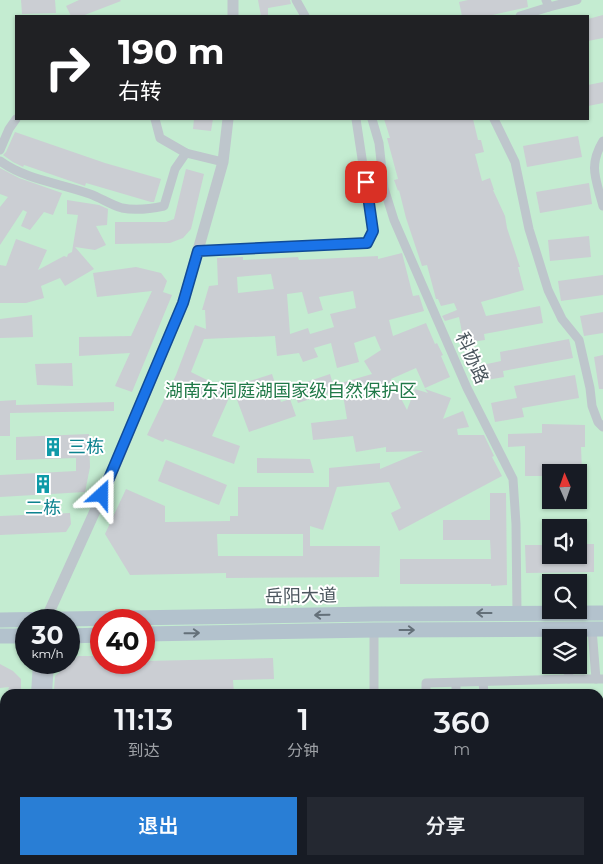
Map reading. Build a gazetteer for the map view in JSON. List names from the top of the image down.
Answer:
{
  "streets": {
    "main road": ["岳阳大道"],
    "street": ["科协路"]
  },
  "crossings": [
    ["科协路", "岳阳大道"]
  ],
  "parks": ["湖南东洞庭湖国家级自然保护区"],
  "places": {
    "building": ["三栋", "二栋"]
  },
  "north": "top",
  "page": {
    "turn": ["190 m", "右转"],
    "speed": "30 km/h",
    "limit": "40",
    "eta": [
      "11:13",
      "到达",
      "1",
      "分钟",
      "360",
      "m"
    ],
    "buttons": ["退出", "分享"]
  }
}
